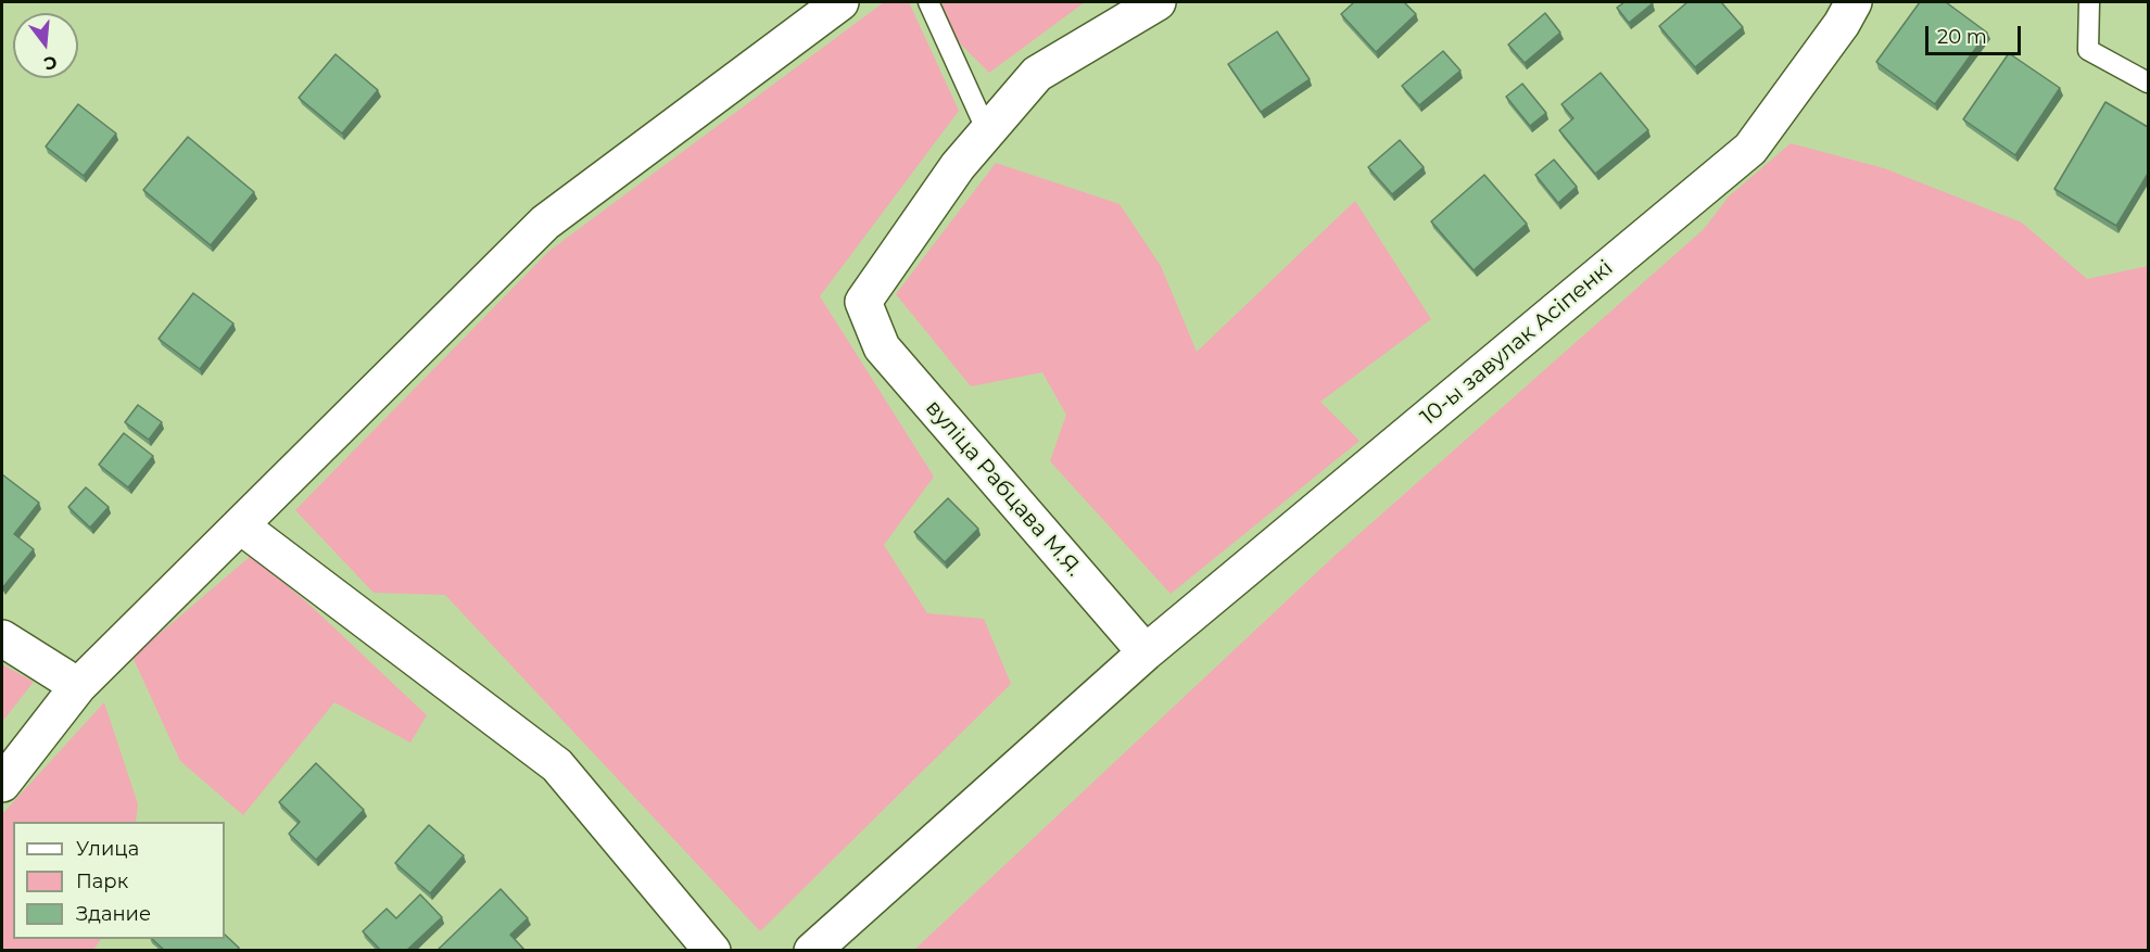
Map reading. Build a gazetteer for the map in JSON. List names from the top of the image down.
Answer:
{
  "streets": {
    "street": ["10-ы завулак Асіпенкі", "вуліца Рабцава М.Я."]
  },
  "crossings": [
    ["10-ы завулак Асіпенкі", "вуліца Рабцава М.Я."]
  ],
  "legend": ["Улица", "Парк", "Здание"],
  "scale_bar": "20 m",
  "north": "bottom"
}
